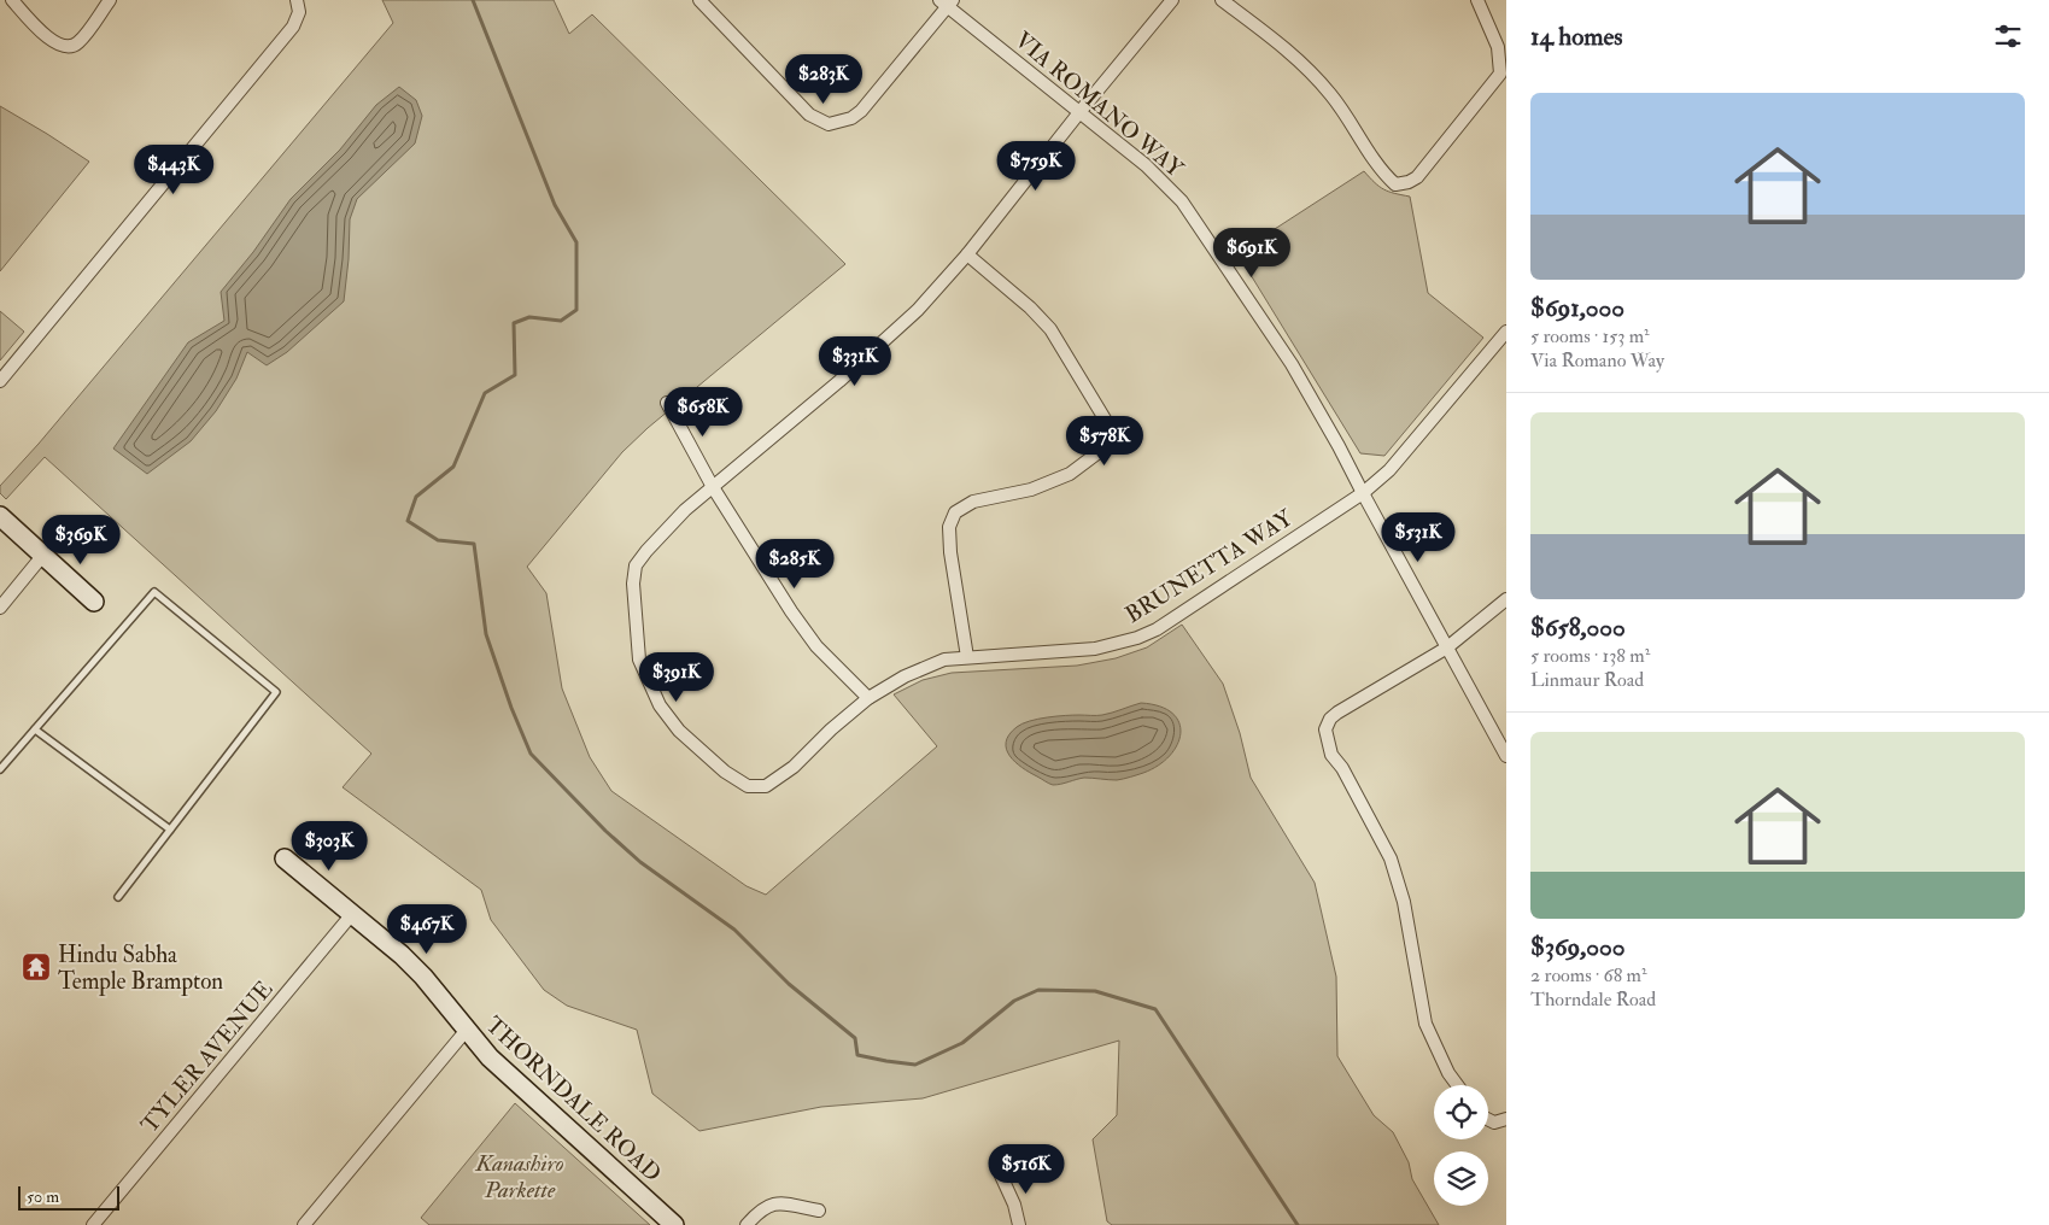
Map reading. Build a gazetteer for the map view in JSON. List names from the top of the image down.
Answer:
{
  "streets": {
    "street": [
      "VIA ROMANO WAY",
      "BRUNETTA WAY",
      "TYLER AVENUE",
      "THORNDALE ROAD"
    ]
  },
  "crossings": [
    ["VIA ROMANO WAY", "BRUNETTA WAY"],
    ["TYLER AVENUE", "THORNDALE ROAD"]
  ],
  "parks": ["Kanashiro Parkette"],
  "places": {
    "temple": ["Hindu Sabha Temple Brampton"]
  },
  "scale_bar": "50 m",
  "page": {
    "heading": "14 homes",
    "price": [
      "$283K",
      "$759K",
      "$443K",
      "$691K",
      "$331K",
      "$658K",
      "$578K",
      "$531K",
      "$369K",
      "$285K",
      "$391K",
      "$303K",
      "$467K",
      "$516K"
    ],
    "list": [
      {
        "name": "$691,000",
        "note": "5 rooms · 153 m² · Via Romano Way"
      },
      {
        "name": "$658,000",
        "note": "5 rooms · 138 m² · Linmaur Road"
      },
      {
        "name": "$369,000",
        "note": "2 rooms · 68 m² · Thorndale Road"
      }
    ],
    "scale": "50 m"
  }
}
